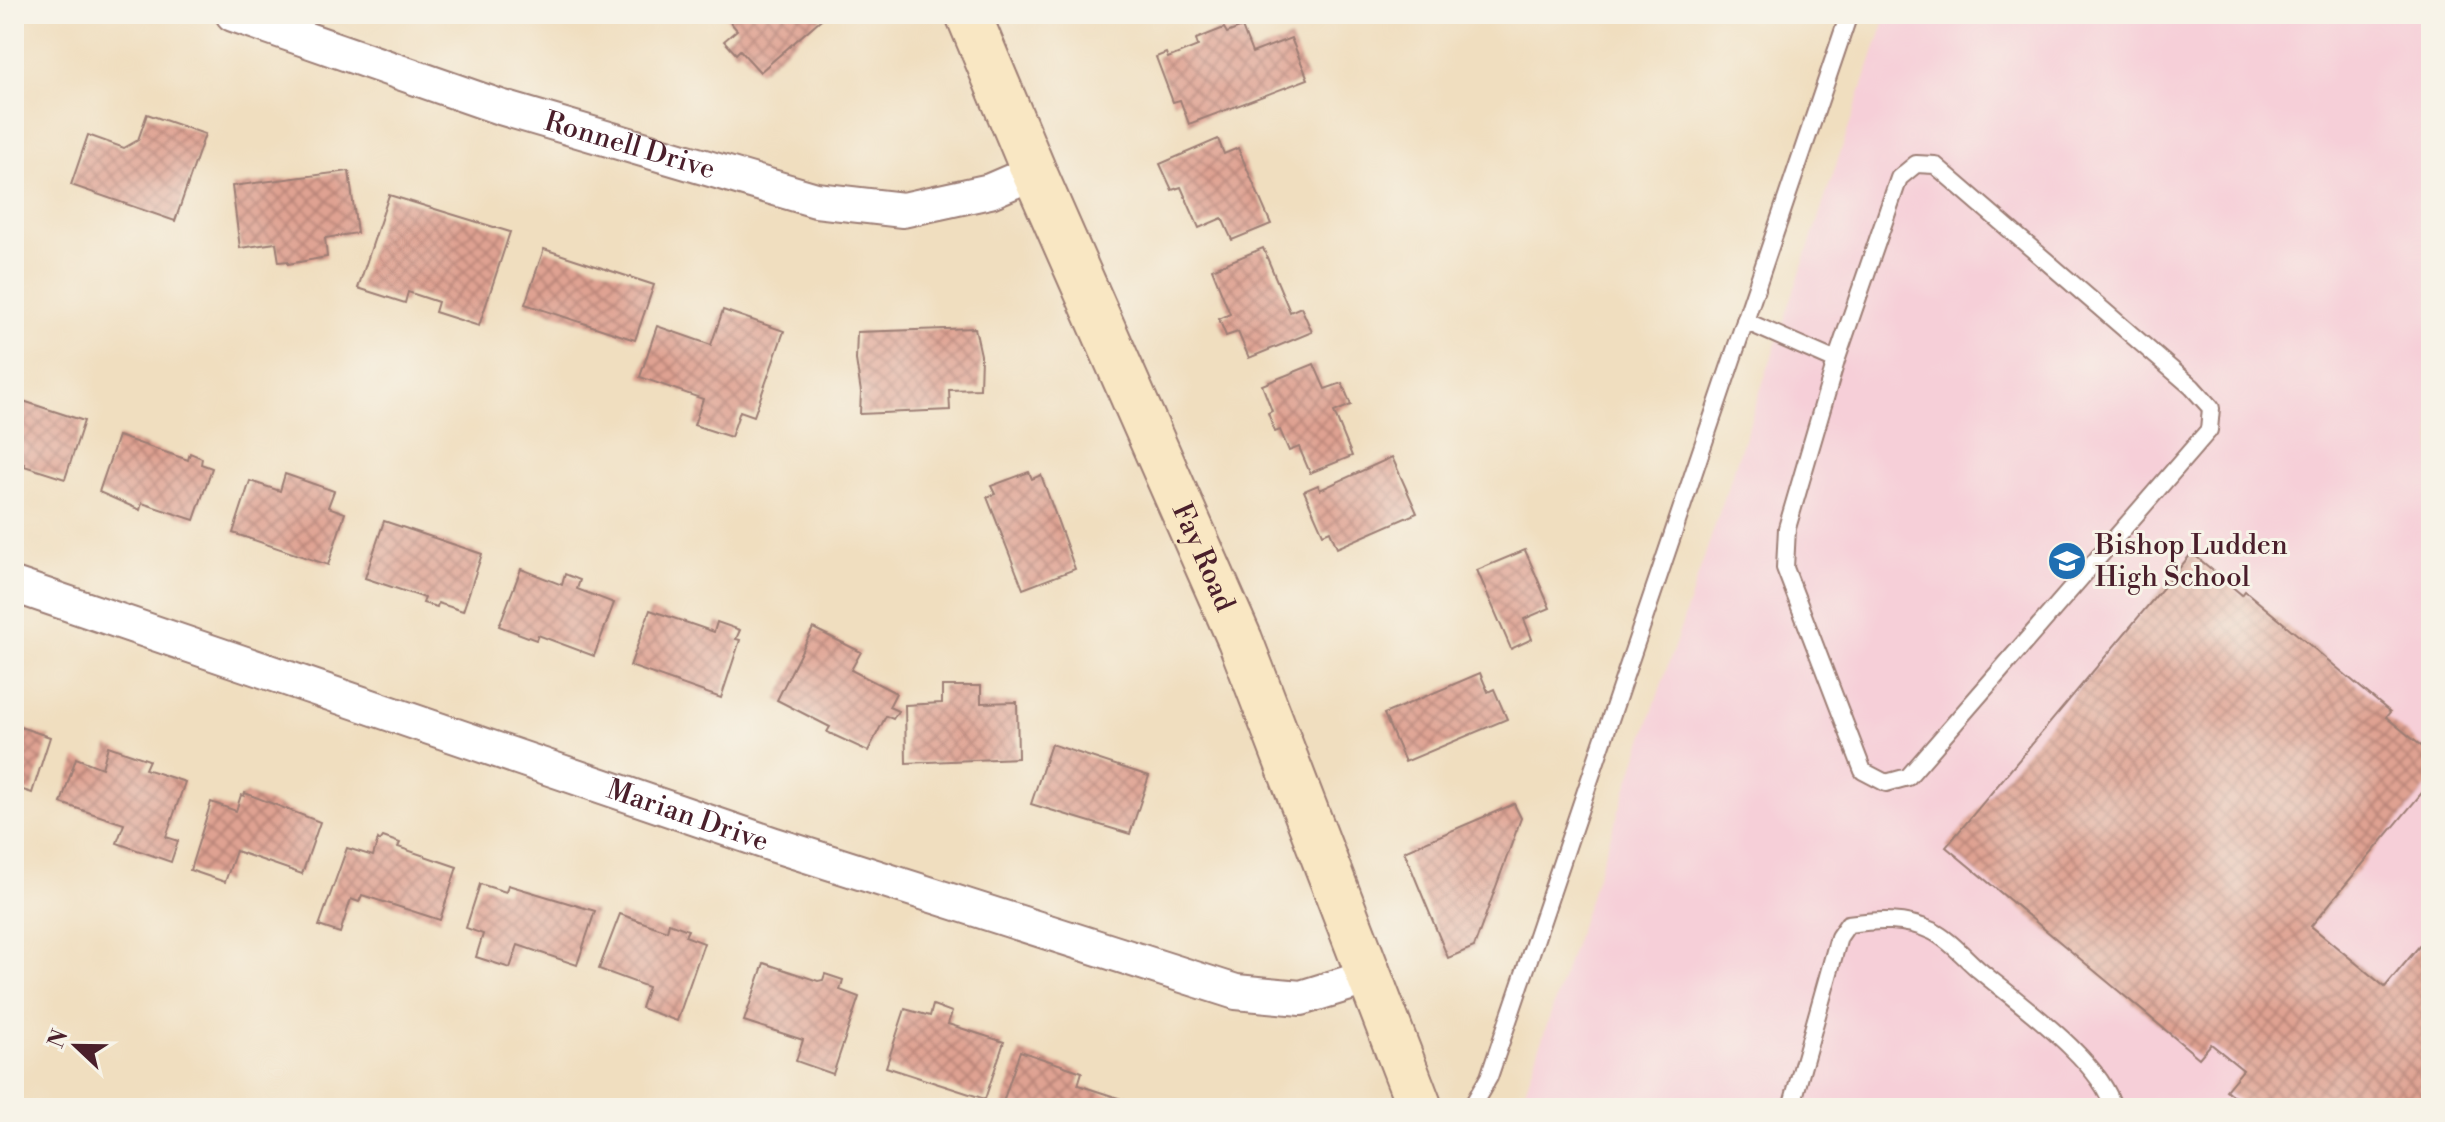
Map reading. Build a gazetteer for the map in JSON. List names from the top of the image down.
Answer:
{
  "streets": {
    "street": ["Ronnell Drive", "Fay Road", "Marian Drive"]
  },
  "crossings": [
    ["Ronnell Drive", "Fay Road"],
    ["Fay Road", "Marian Drive"]
  ],
  "places": {
    "school or university": ["Bishop Ludden High School"]
  },
  "north": "left"
}
